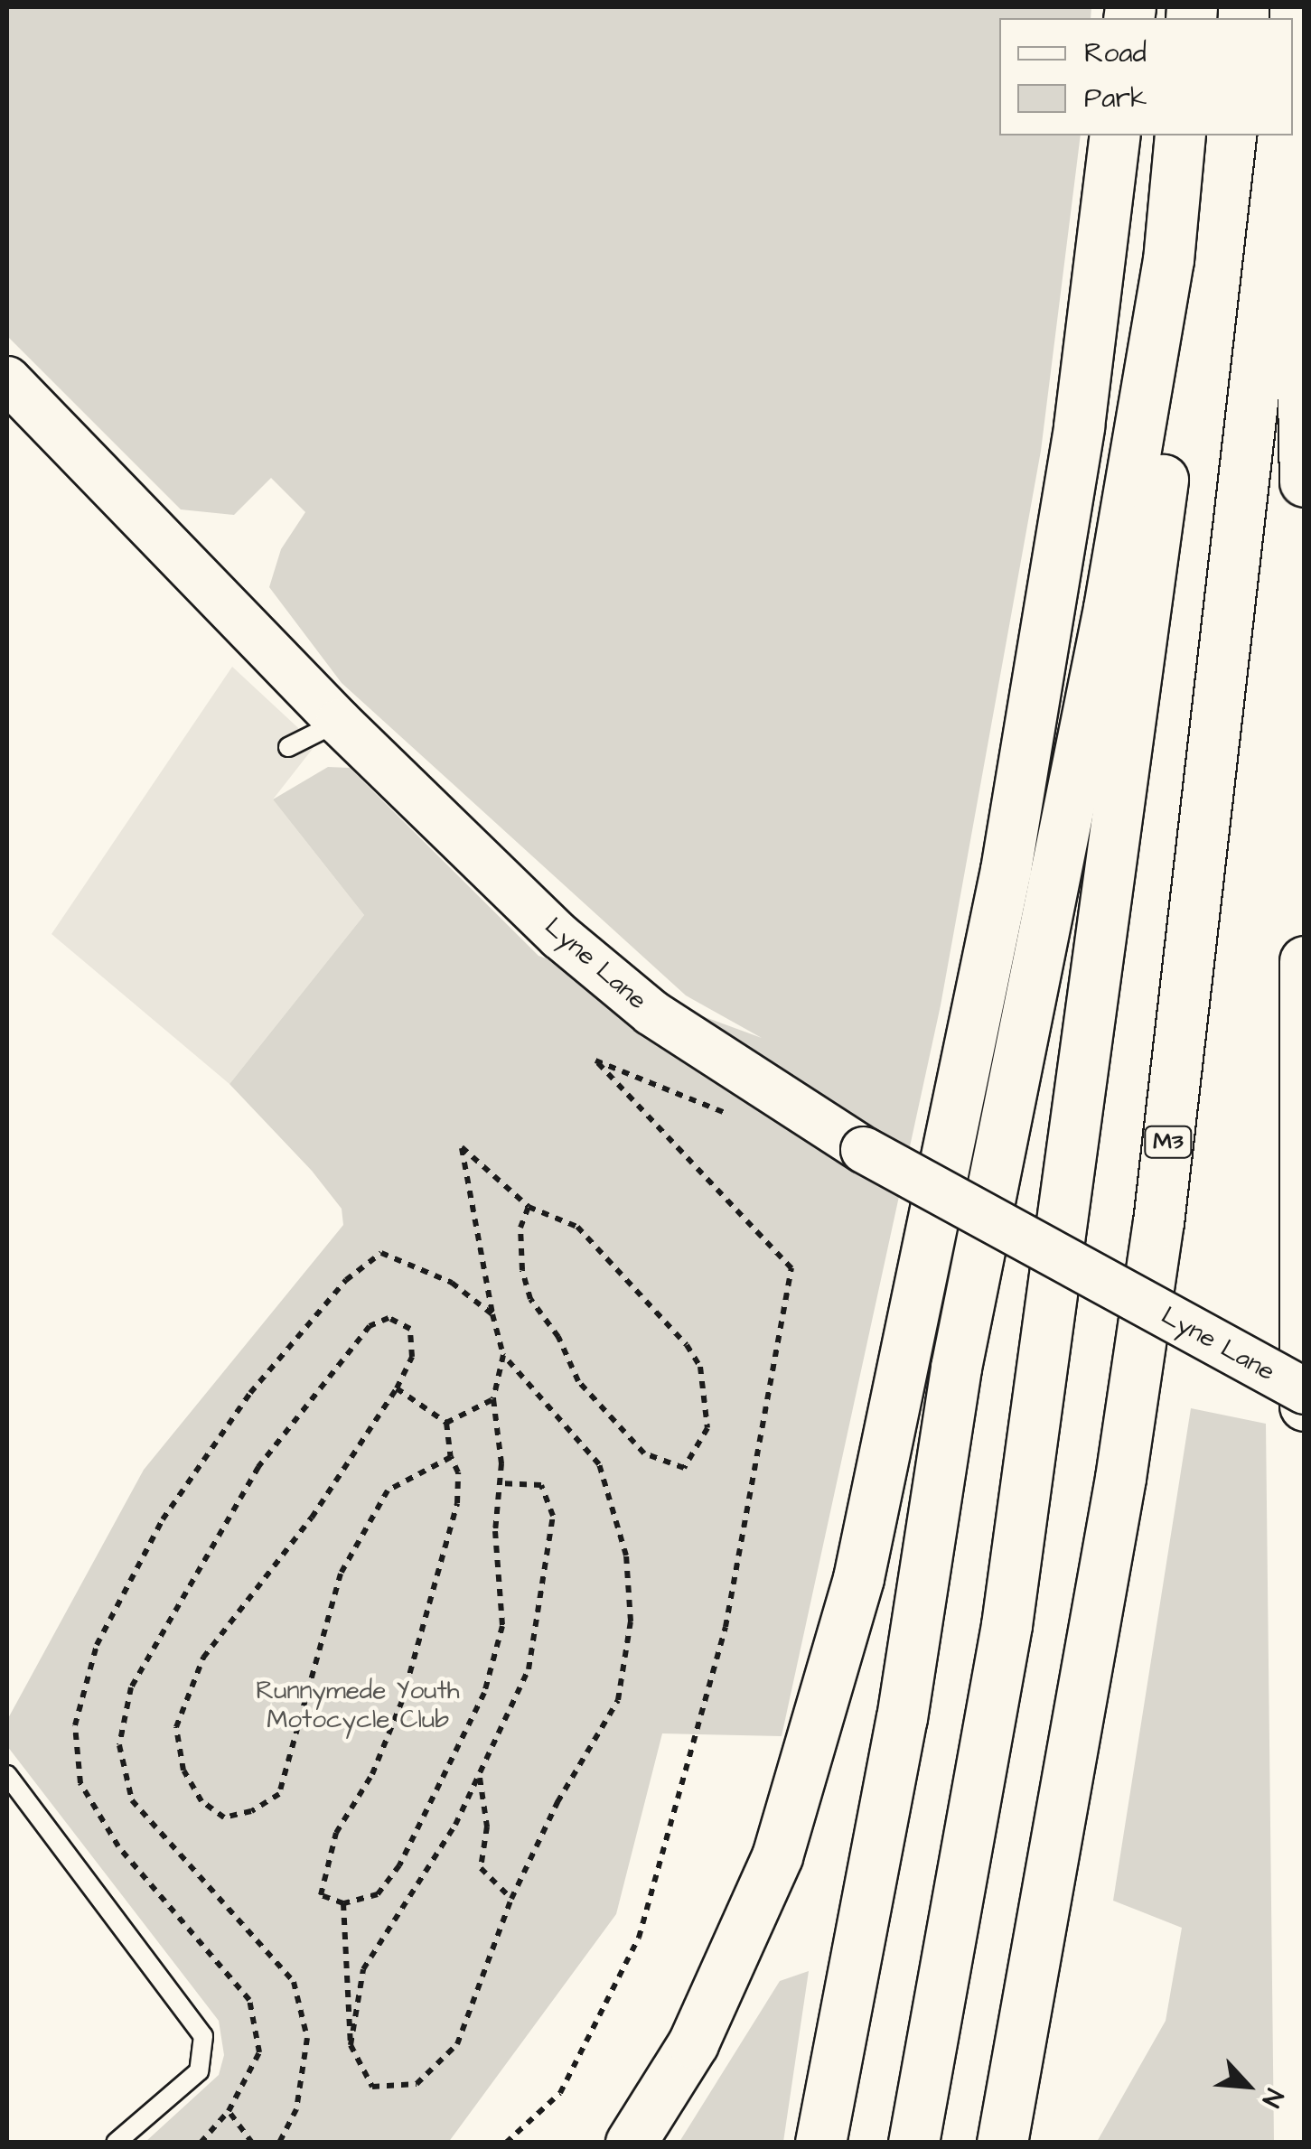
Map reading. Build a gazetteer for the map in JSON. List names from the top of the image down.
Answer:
{
  "streets": {
    "highway": ["M3"],
    "street": ["Lyne Lane"]
  },
  "parks": ["Runnymede Youth Motocycle Club"],
  "legend": ["Road", "Park"],
  "north": "bottom right"
}
